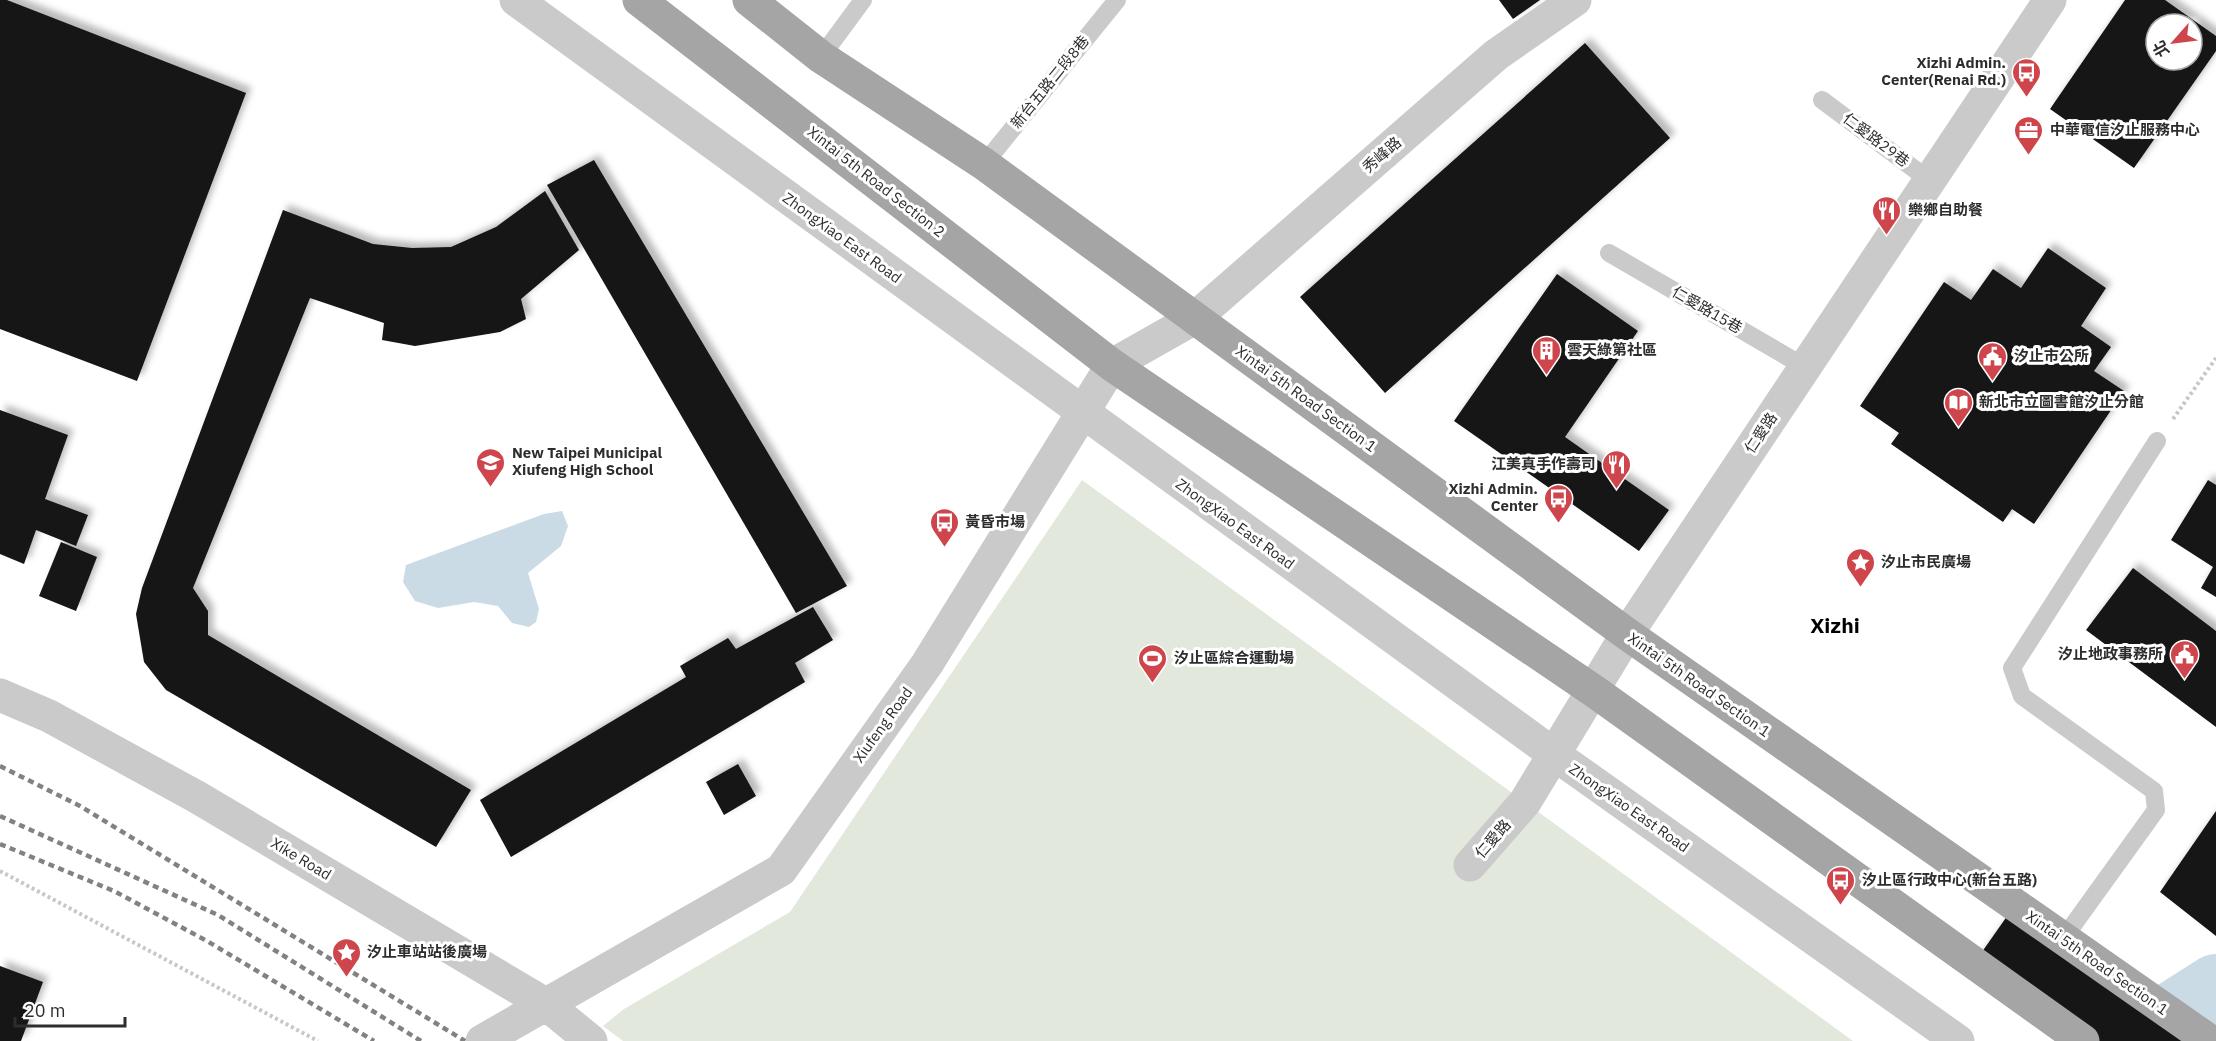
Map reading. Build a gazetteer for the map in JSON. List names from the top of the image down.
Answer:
{
  "streets": {
    "main road": ["Xintai 5th Road Section 2", "Xintai 5th Road Section 1"],
    "street": [
      "秀峰路",
      "ZhongXiao East Road",
      "仁愛路",
      "Xiufeng Road",
      "Xike Road"
    ],
    "lane": ["新台五路二段8巷", "仁愛路29巷", "仁愛路15巷"]
  },
  "crossings": [
    ["仁愛路29巷", "仁愛路"],
    ["秀峰路", "Xintai 5th Road Section 1"],
    ["秀峰路", "Xiufeng Road"],
    ["Xintai 5th Road Section 2", "Xiufeng Road"],
    ["ZhongXiao East Road", "仁愛路"],
    ["ZhongXiao East Road", "Xiufeng Road"],
    ["仁愛路15巷", "仁愛路"],
    ["Xintai 5th Road Section 1", "仁愛路"],
    ["Xintai 5th Road Section 1", "Xiufeng Road"],
    ["Xiufeng Road", "Xike Road"]
  ],
  "districts": ["Xizhi"],
  "places": {
    "bus stop": [
      "Xizhi Admin. Center(Renai Rd.)",
      "Xizhi Admin. Center",
      "黃昏市場",
      "汐止區行政中心(新台五路)"
    ],
    "office": ["中華電信汐止服務中心"],
    "restaurant": ["樂鄉自助餐", "江美真手作壽司"],
    "building": ["雲天綠第社區"],
    "public building": ["汐止市公所", "汐止地政事務所"],
    "library": ["新北市立圖書館汐止分館"],
    "school or university": ["New Taipei Municipal Xiufeng High School"],
    "place": ["汐止市民廣場", "汐止車站站後廣場"],
    "sports": ["汐止區綜合運動場"]
  },
  "scale_bar": "20 m",
  "north": "bottom left"
}
